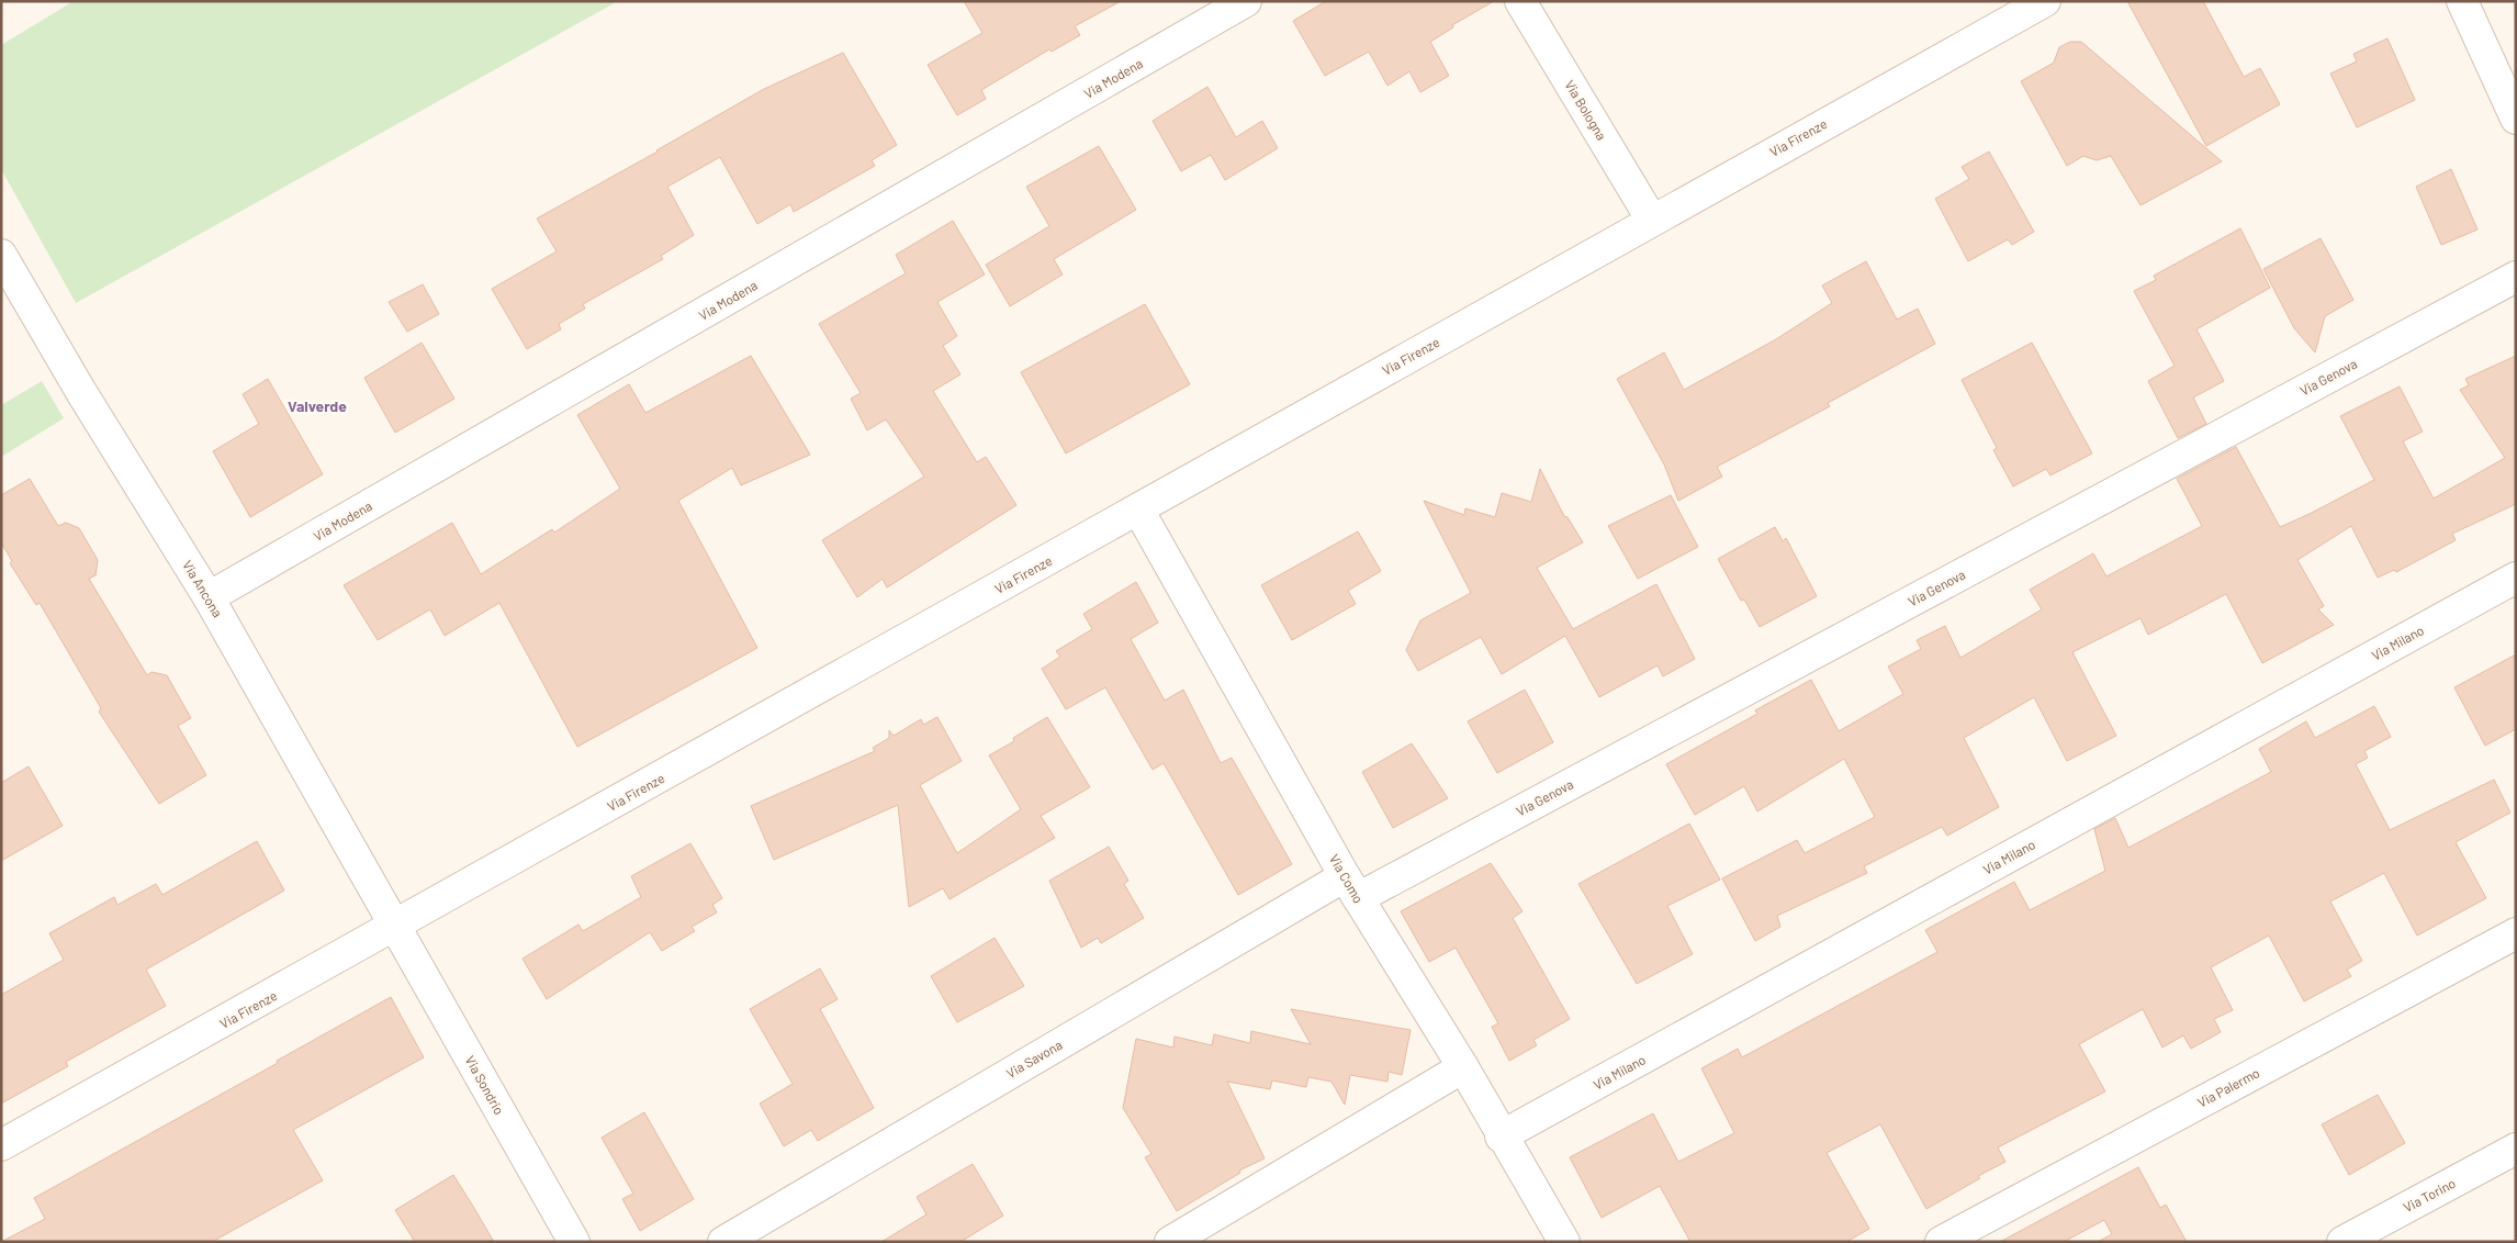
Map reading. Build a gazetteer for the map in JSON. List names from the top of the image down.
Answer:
{
  "streets": {
    "street": [
      "Via Modena",
      "Via Bologna",
      "Via Firenze",
      "Via Genova",
      "Via Ancona",
      "Via Milano",
      "Via Como",
      "Via Savona",
      "Via Sondrio",
      "Via Palermo",
      "Via Torino"
    ]
  },
  "crossings": [
    ["Via Modena", "Via Ancona"],
    ["Via Bologna", "Via Firenze"],
    ["Via Firenze", "Via Ancona"],
    ["Via Firenze", "Via Como"],
    ["Via Firenze", "Via Sondrio"],
    ["Via Genova", "Via Como"],
    ["Via Genova", "Via Savona"],
    ["Via Ancona", "Via Sondrio"],
    ["Via Milano", "Via Como"],
    ["Via Como", "Via Savona"]
  ],
  "districts": ["Valverde"]
}
